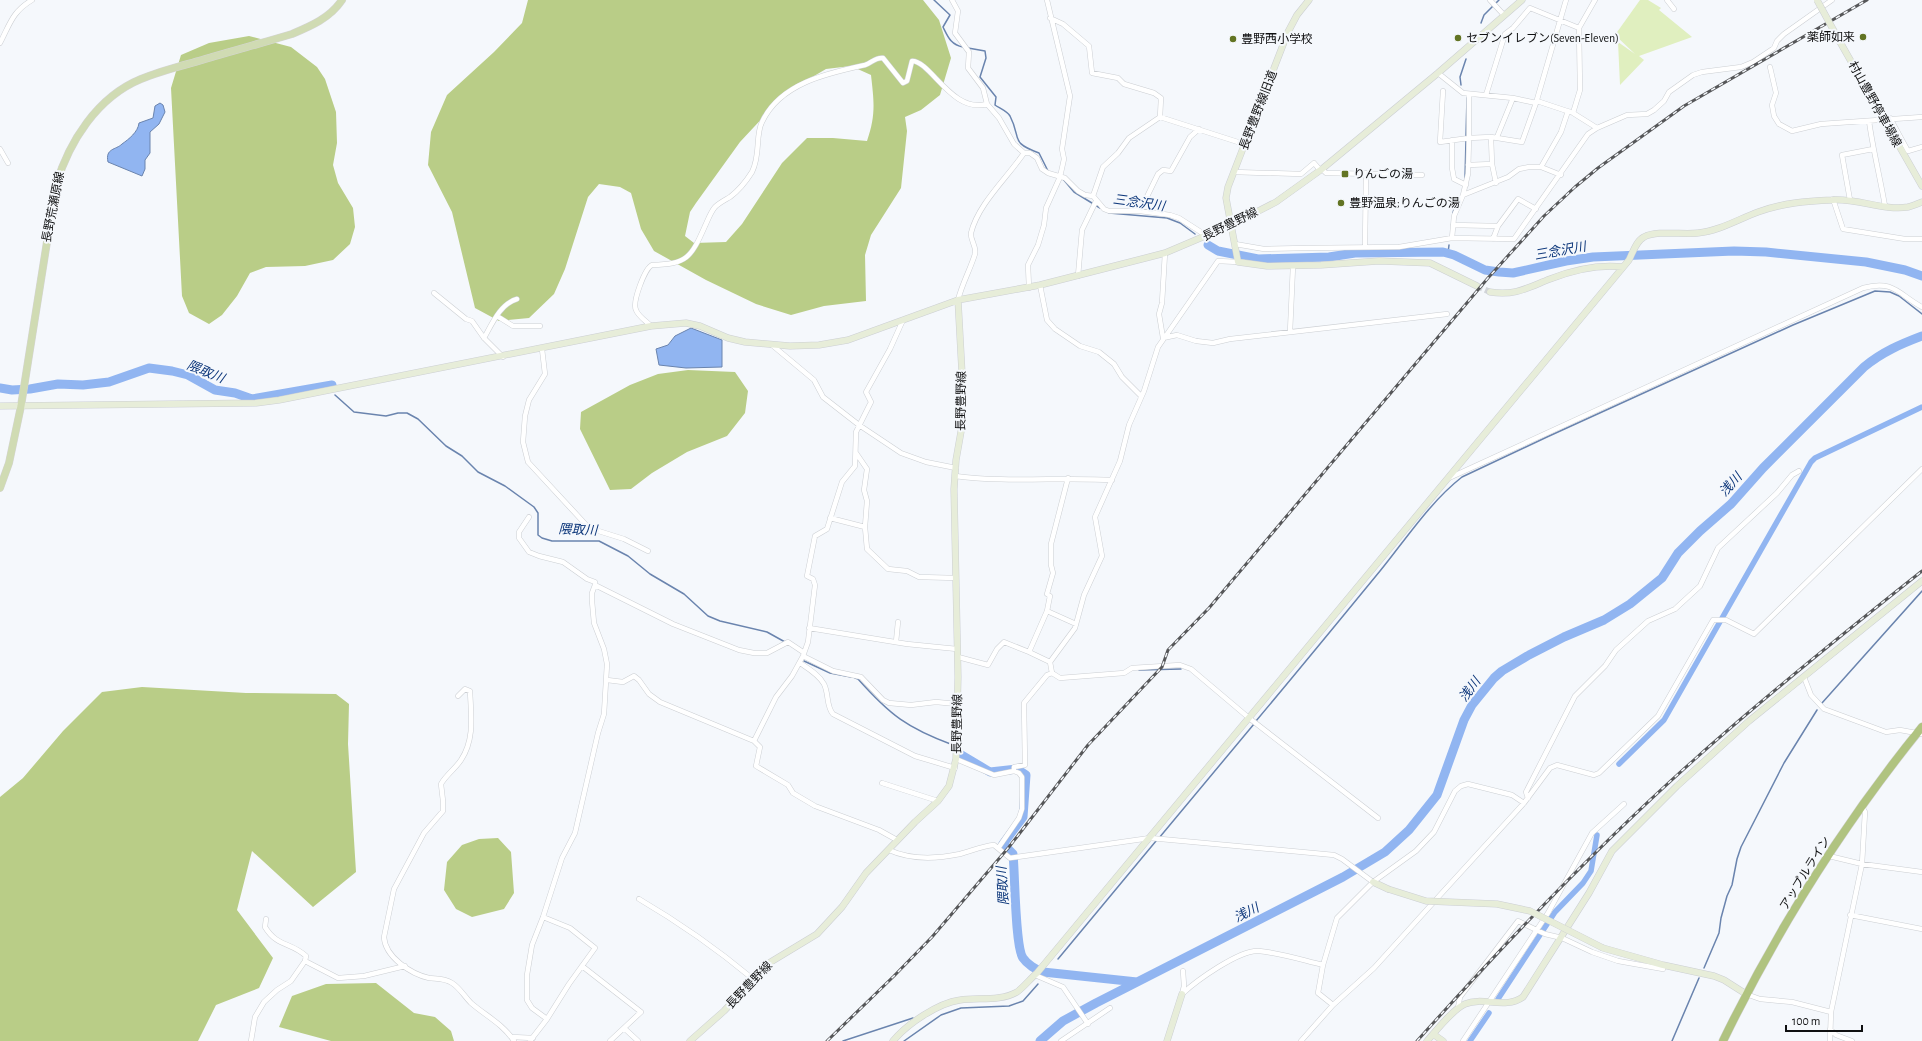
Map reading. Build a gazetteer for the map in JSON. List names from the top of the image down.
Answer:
{
  "streets": {
    "highway": ["アップルライン"],
    "main road": ["長野荒瀬原線"],
    "street": ["村山豊野停車場線", "長野豊野線旧道", "長野豊野線"]
  },
  "crossings": [
    ["長野豊野線旧道", "長野豊野線"]
  ],
  "water": ["三念沢川", "隈取川", "浅川"],
  "places": {
    "other": [
      "薬師如来",
      "セブンイレブン(Seven-Eleven)",
      "豊野西小学校",
      "豊野温泉;りんごの湯"
    ],
    "transit": ["りんごの湯"]
  },
  "scale_bar": "100 m"
}
